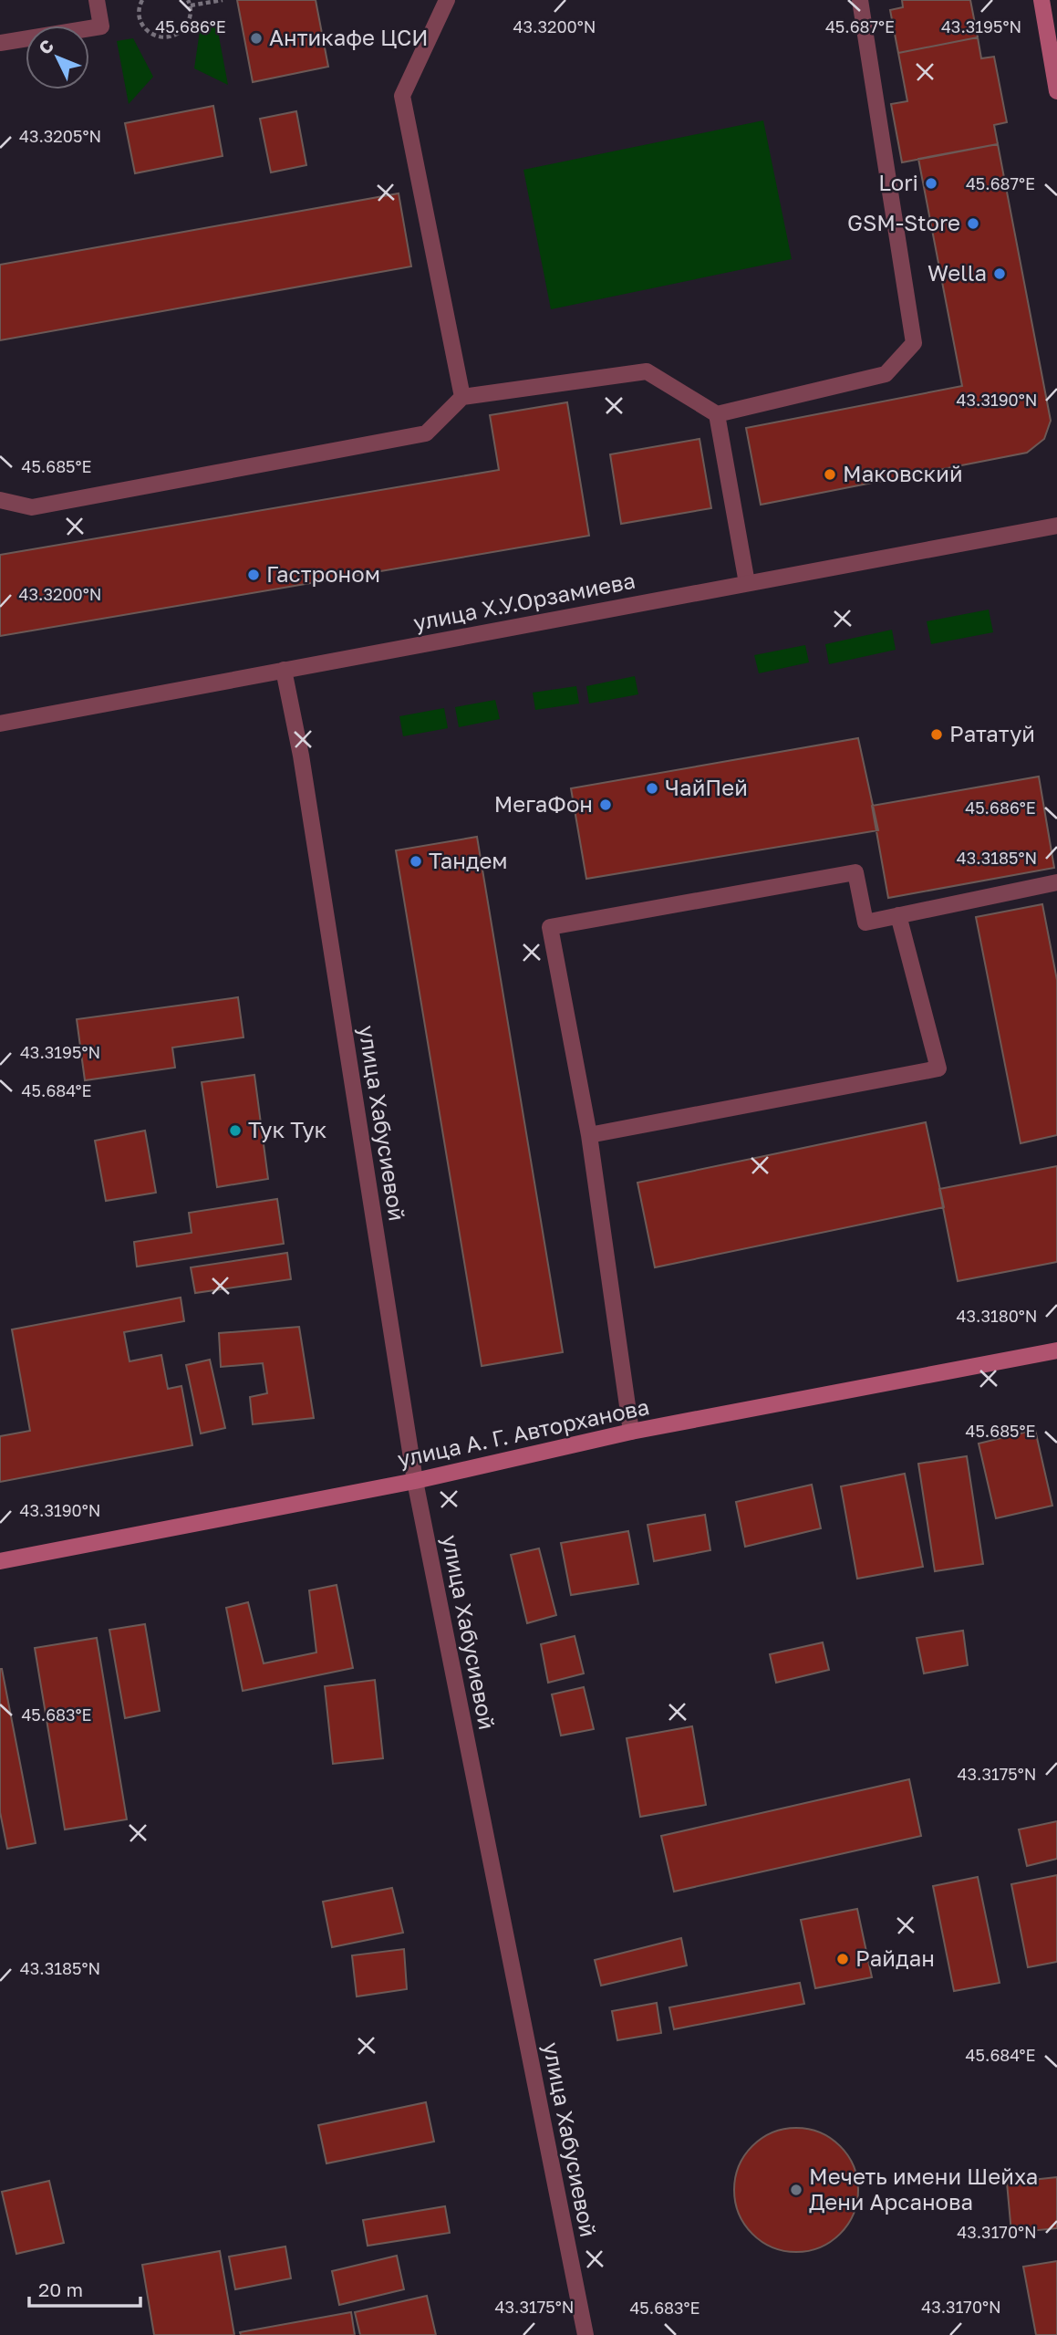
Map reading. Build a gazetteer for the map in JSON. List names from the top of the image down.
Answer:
{
  "streets": {
    "street": ["улица Х.У.Орзамиева", "улица Хабусиевой", "улица А. Г. Авторханова"]
  },
  "crossings": [
    ["улица Х.У.Орзамиева", "улица Хабусиевой"],
    ["улица Хабусиевой", "улица А. Г. Авторханова"]
  ],
  "places": [
    "Антикафе ЦСИ",
    "Lori",
    "GSM-Store",
    "Wella",
    "Маковский",
    "Гастроном",
    "Рататуй",
    "ЧайПей",
    "МегаФон",
    "Тандем",
    "Тук Тук",
    "Райдан",
    "Мечеть имени Шейха Дени Арсанова"
  ],
  "scale_bar": "20 m",
  "north": "top left",
  "coordinates": [
    "45.686°E",
    "45.687°E",
    "43.3200°N",
    "43.3195°N",
    "43.3205°N",
    "43.3190°N",
    "45.685°E",
    "43.3185°N",
    "45.684°E",
    "43.3180°N",
    "45.683°E",
    "43.3175°N",
    "43.3170°N"
  ]
}
